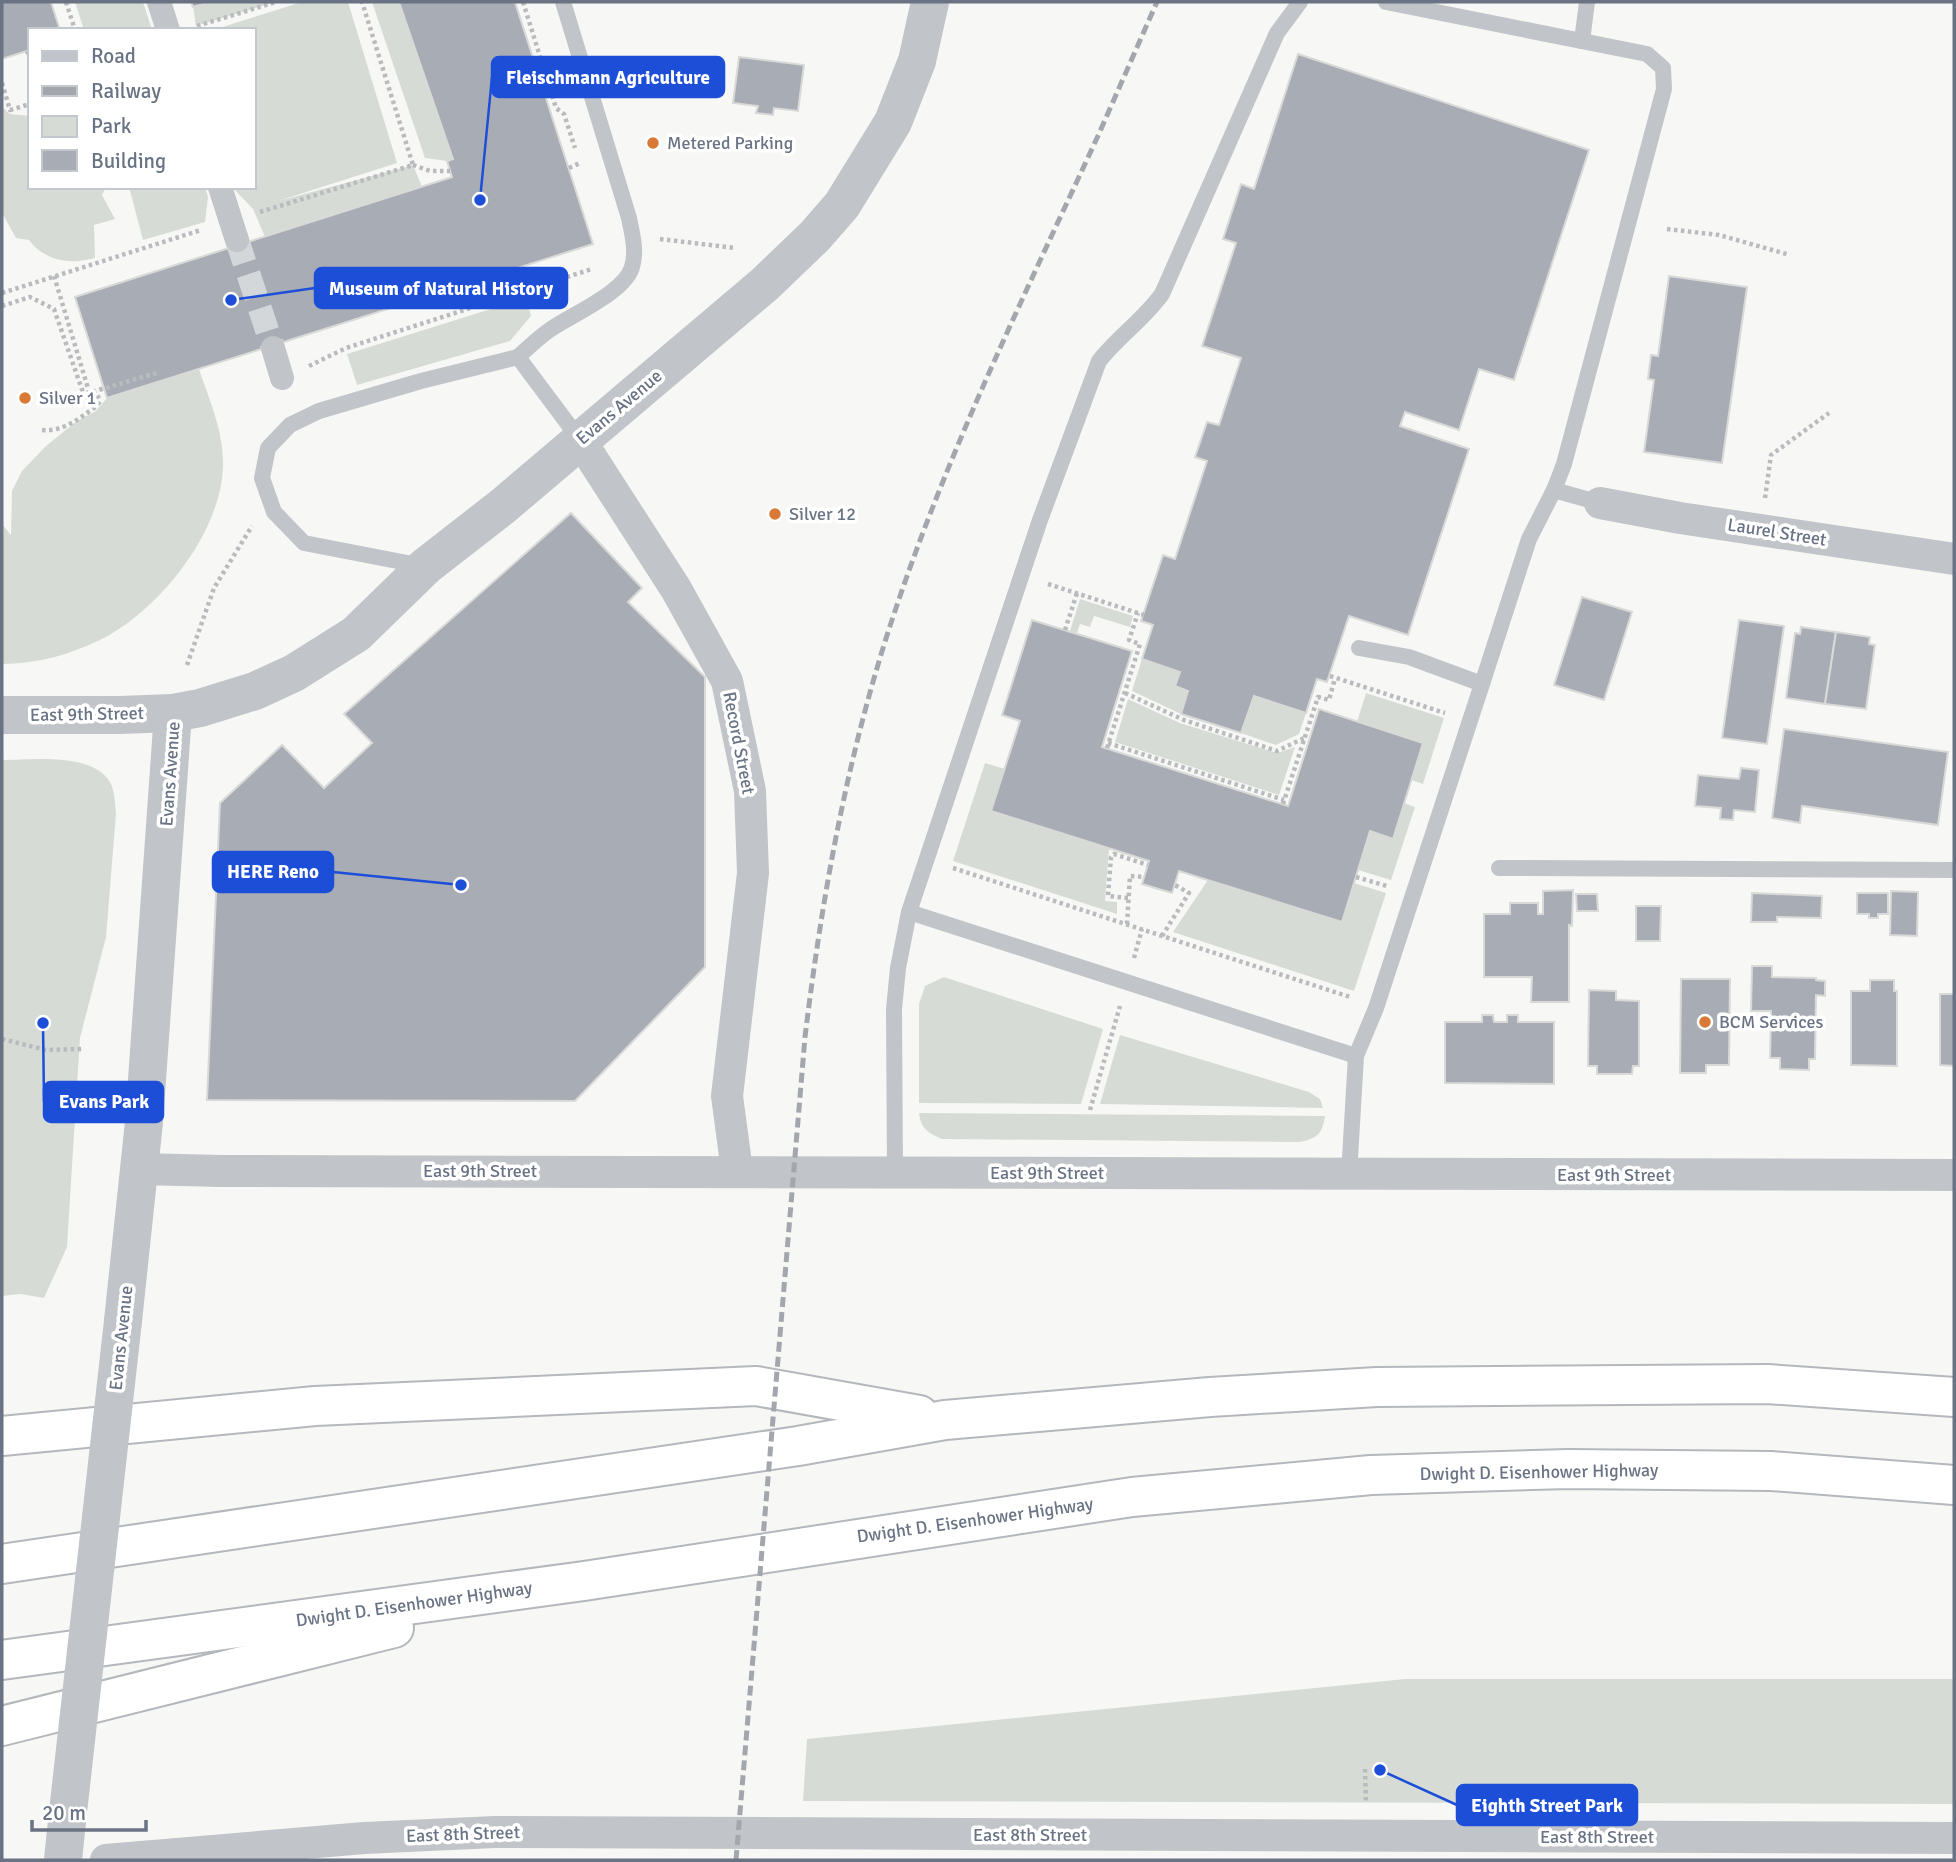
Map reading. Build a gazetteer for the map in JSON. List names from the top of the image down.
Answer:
{
  "streets": {
    "highway": ["Dwight D. Eisenhower Highway"],
    "street": [
      "Evans Avenue",
      "Laurel Street",
      "East 9th Street",
      "Record Street",
      "East 8th Street"
    ]
  },
  "crossings": [
    ["Evans Avenue", "East 9th Street"],
    ["Evans Avenue", "Record Street"],
    ["East 9th Street", "Record Street"]
  ],
  "places": [
    "Metered Parking",
    "Fleischmann Agriculture",
    "Museum of Natural History",
    "Silver 1",
    "Silver 12",
    "HERE Reno",
    "BCM Services",
    "Evans Park",
    "Eighth Street Park"
  ],
  "legend": [
    "Road",
    "Railway",
    "Park",
    "Building"
  ],
  "scale_bar": "20 m"
}
